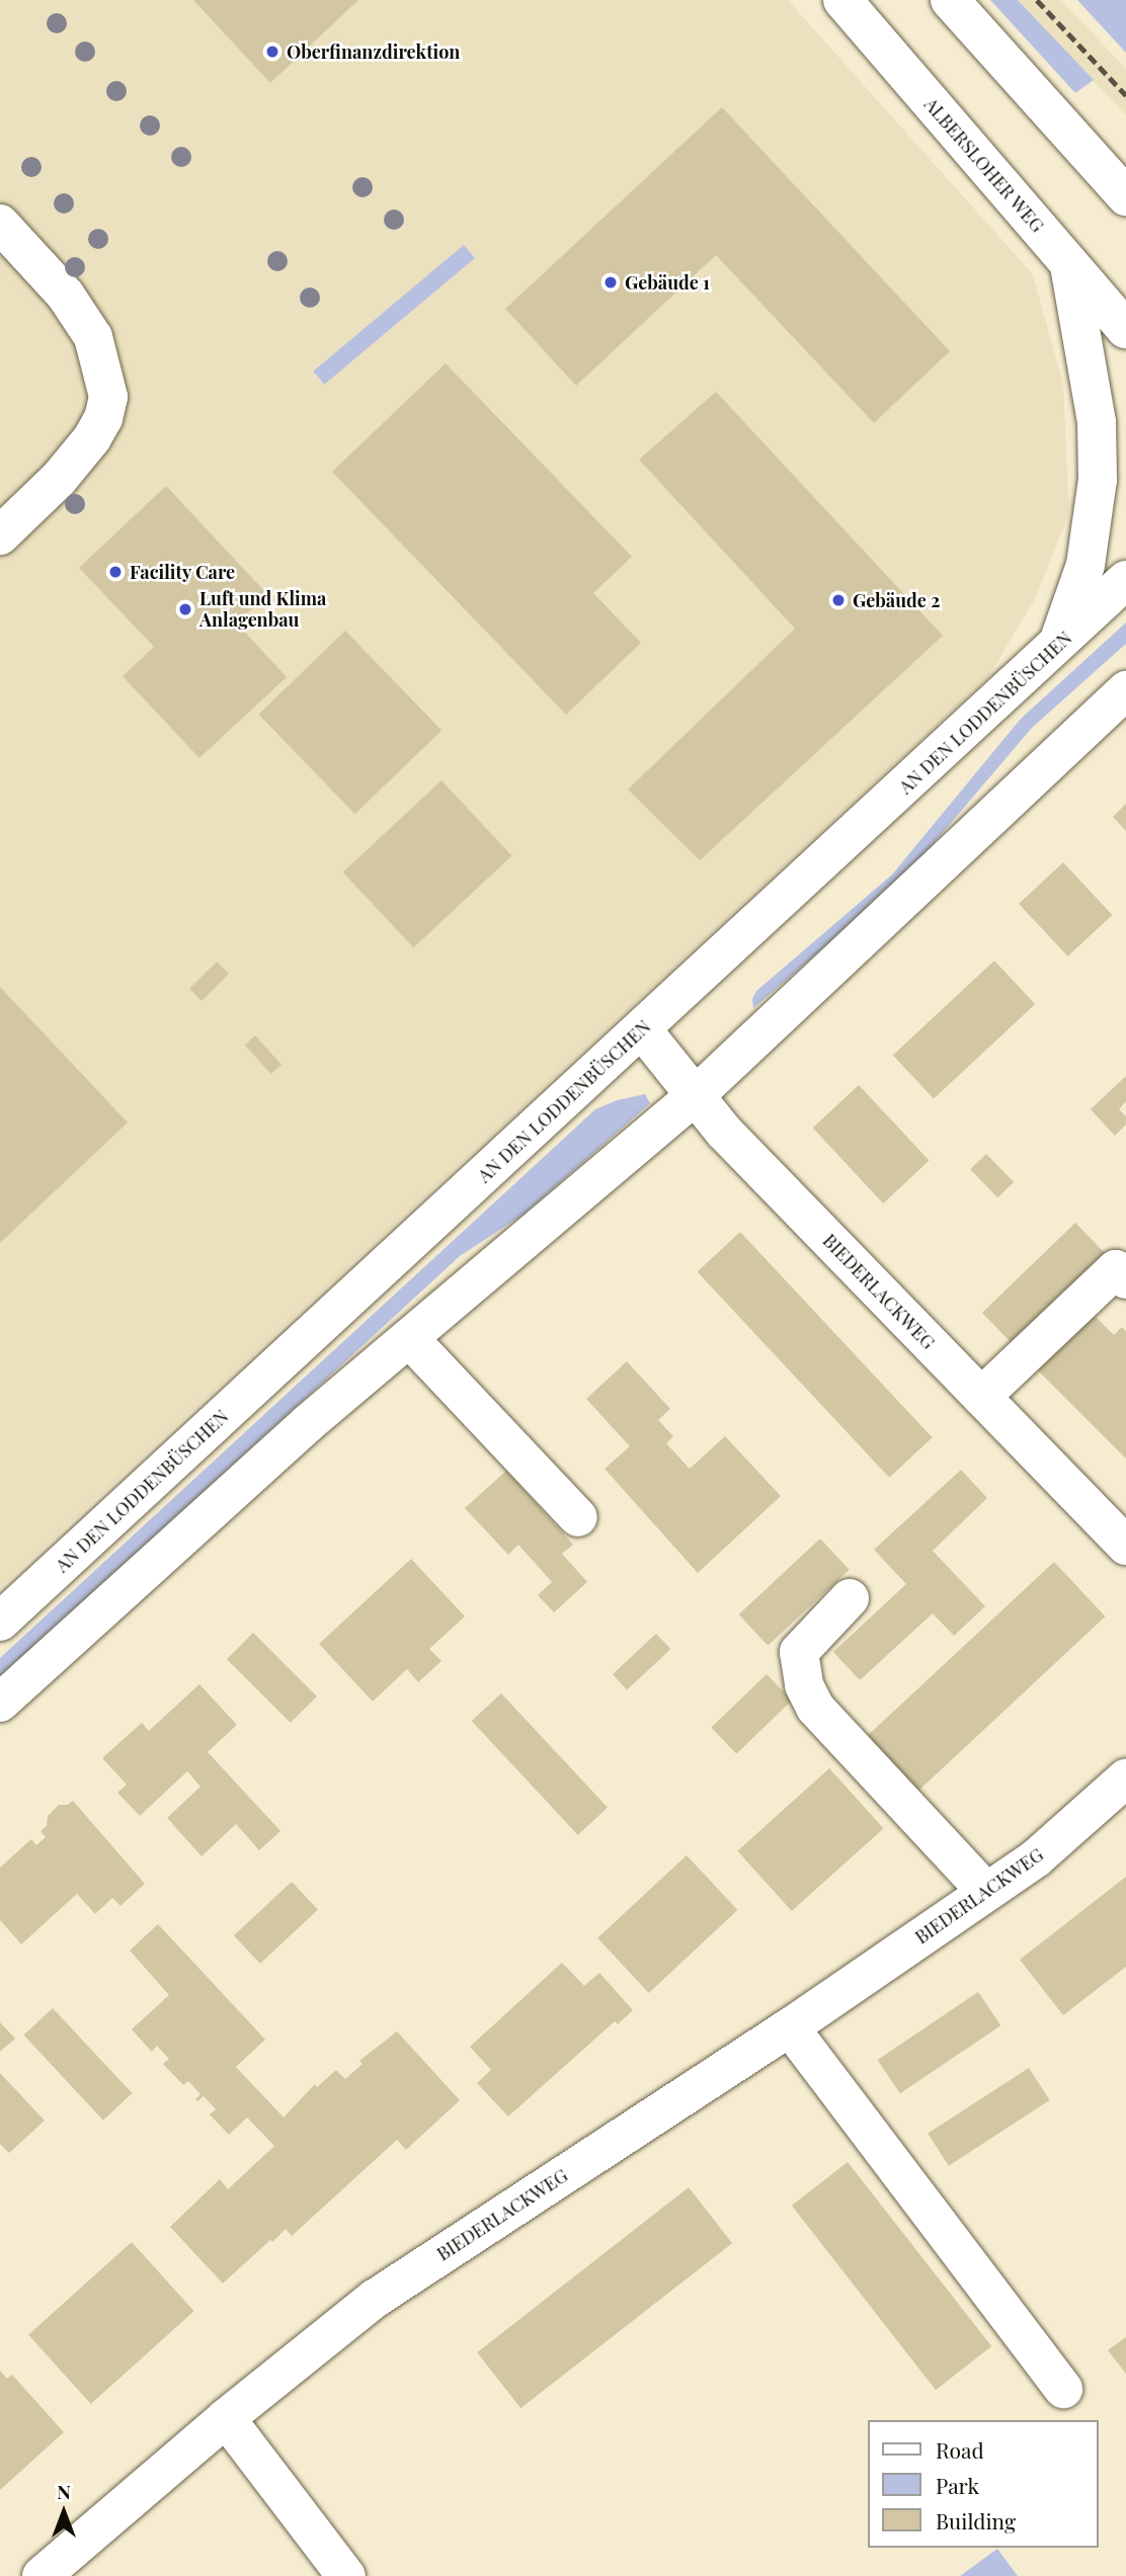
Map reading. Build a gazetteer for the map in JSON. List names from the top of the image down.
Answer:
{
  "streets": {
    "main road": ["ALBERSLOHER WEG", "AN DEN LODDENBÜSCHEN", "BIEDERLACKWEG"]
  },
  "crossings": [
    ["AN DEN LODDENBÜSCHEN", "BIEDERLACKWEG"]
  ],
  "places": [
    "Oberfinanzdirektion",
    "Gebäude 1",
    "Facility Care",
    "Gebäude 2",
    "Luft und Klima Anlagenbau"
  ],
  "legend": ["Road", "Park", "Building"],
  "north": "top"
}
